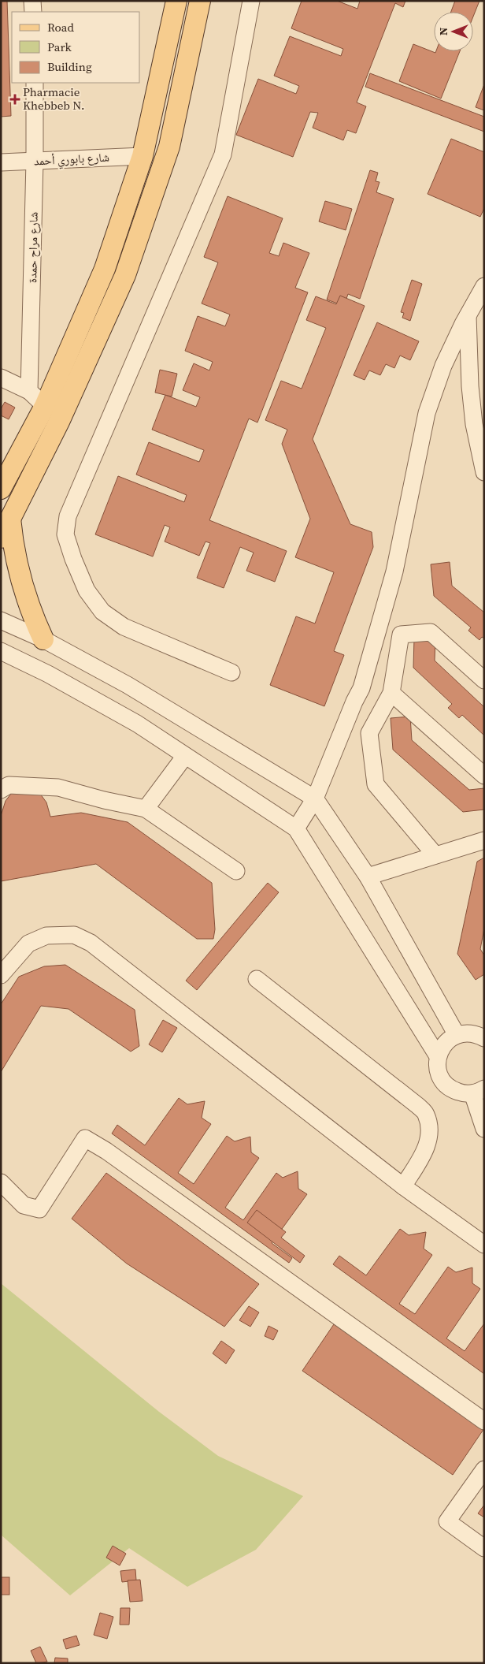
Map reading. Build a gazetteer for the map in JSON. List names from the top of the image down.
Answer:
{
  "streets": {
    "street": ["شارع بابوري أحمد", "شارع مراح حمدة"]
  },
  "crossings": [
    ["شارع بابوري أحمد", "شارع مراح حمدة"]
  ],
  "places": {
    "health": ["Pharmacie Khebbeb N."]
  },
  "legend": ["Road", "Park", "Building"],
  "north": "left"
}
